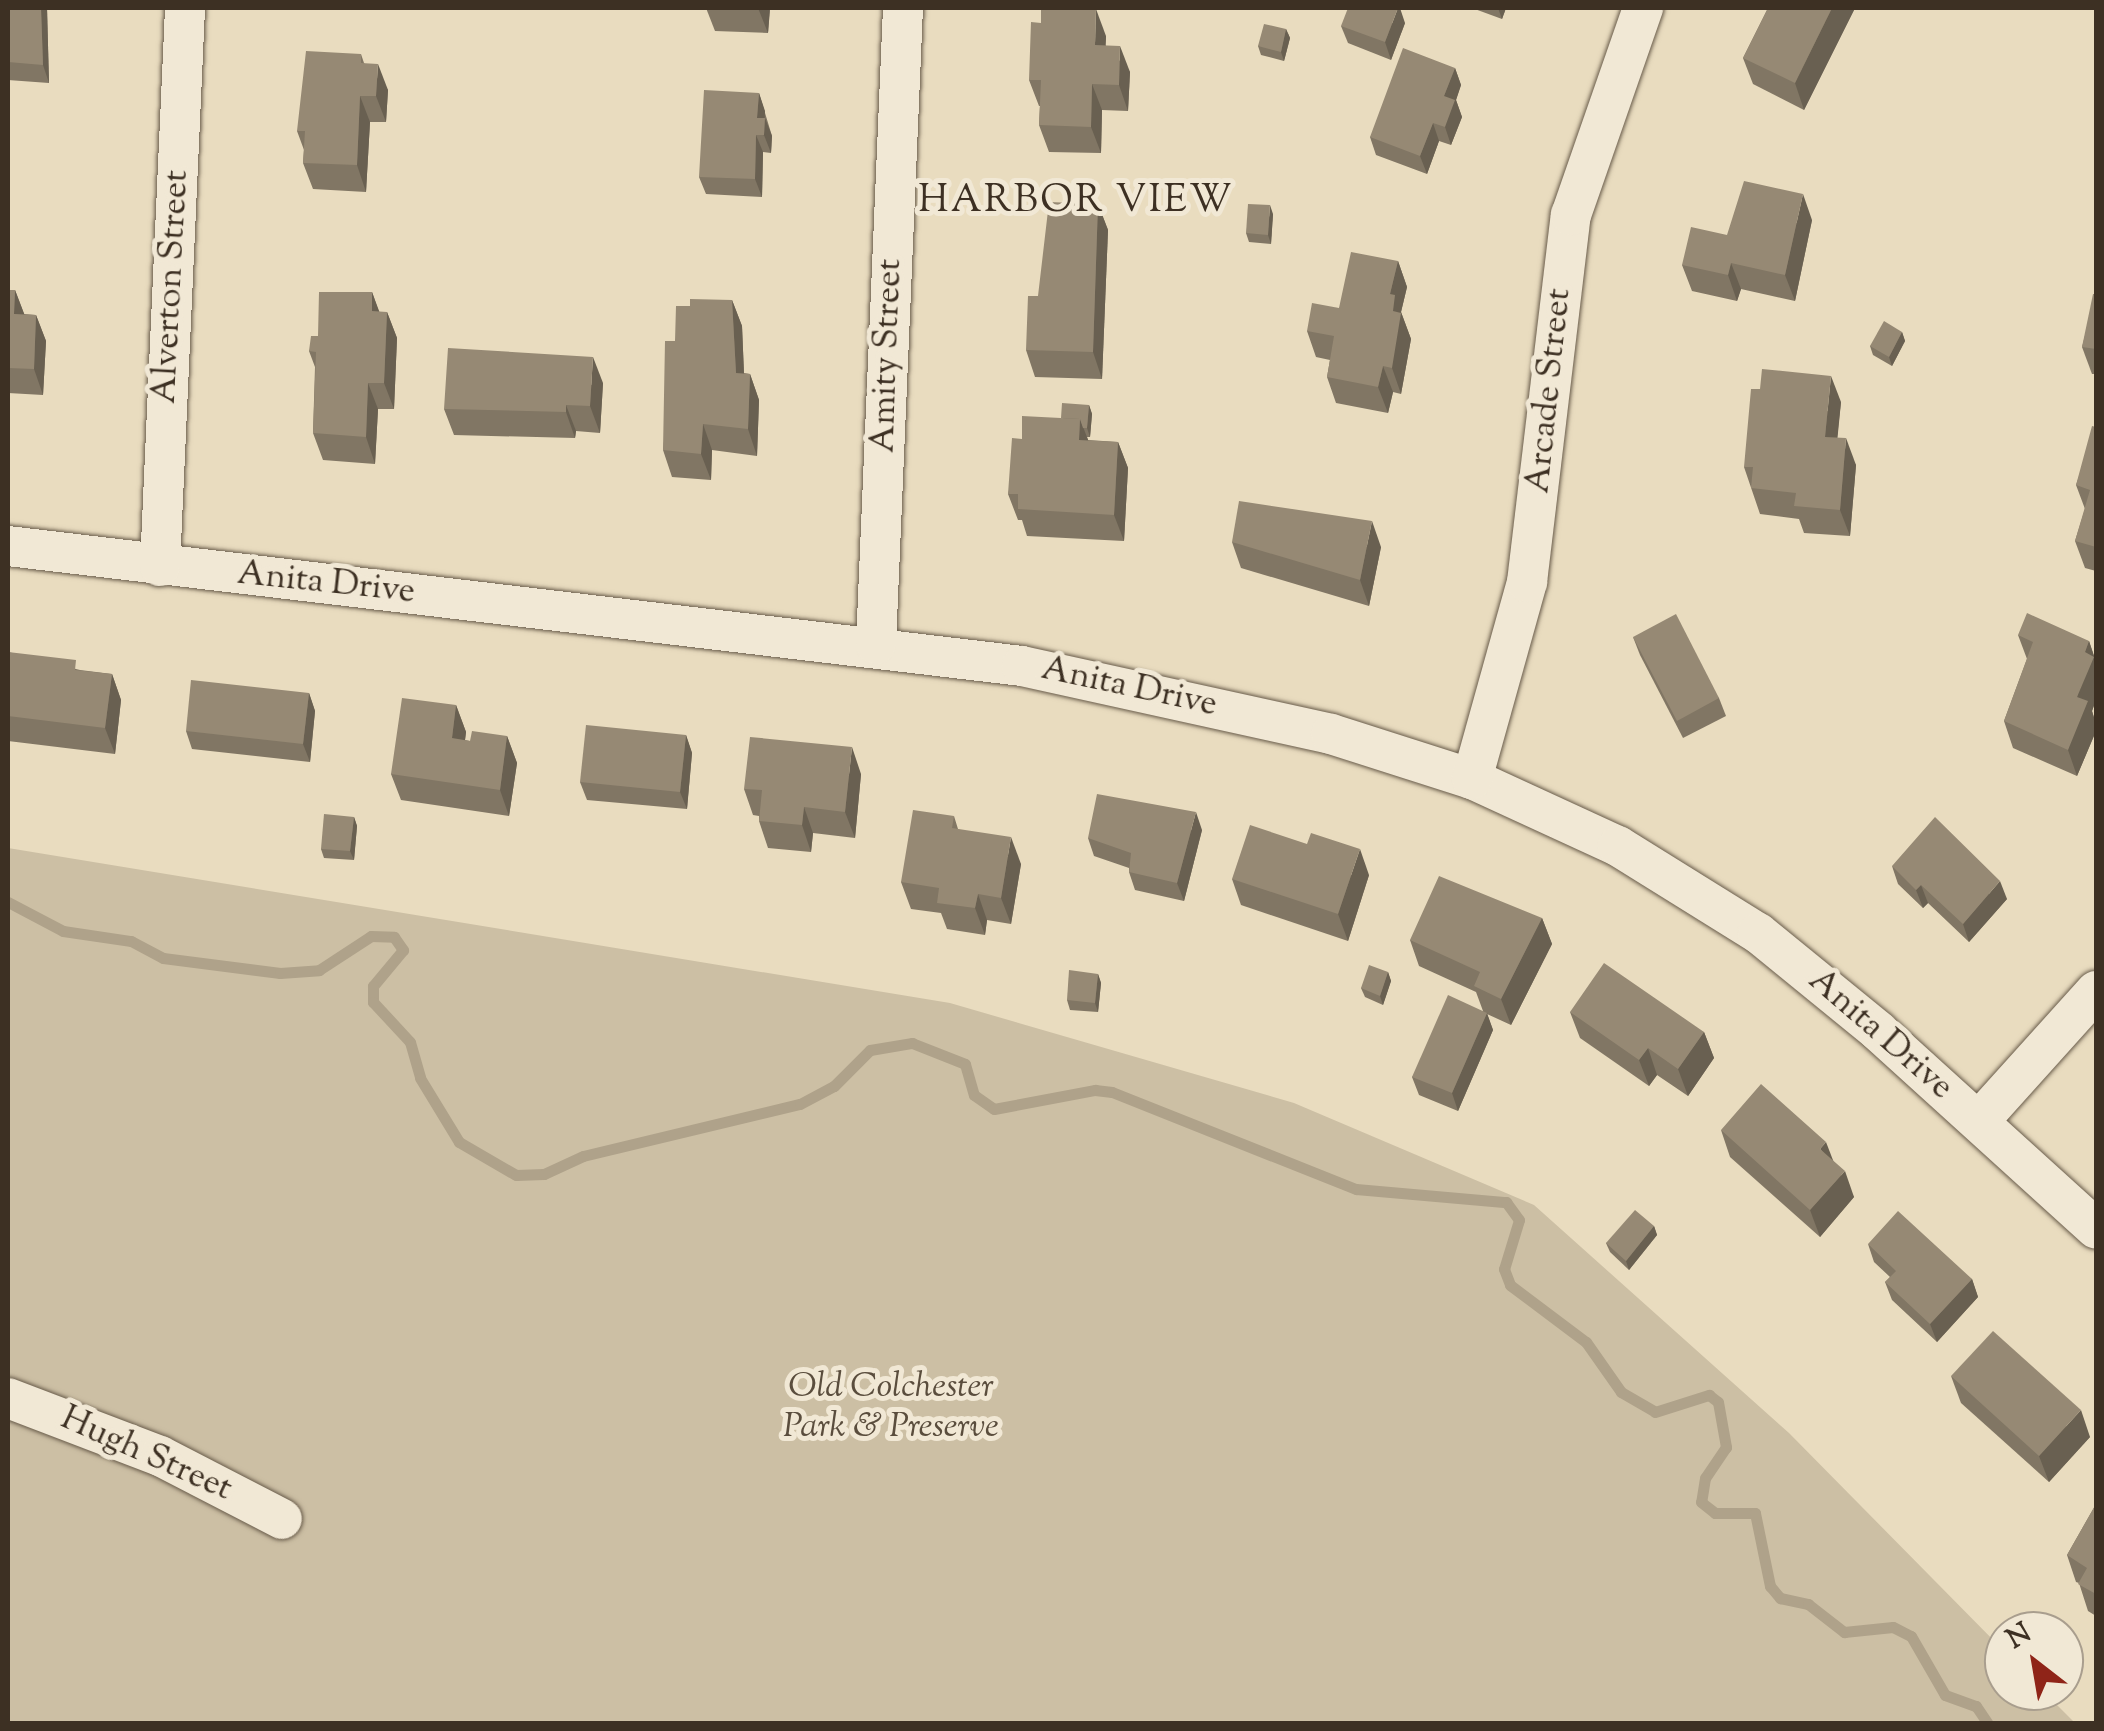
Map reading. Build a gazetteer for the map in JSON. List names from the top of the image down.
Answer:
{
  "streets": {
    "street": [
      "Alverton Street",
      "Amity Street",
      "Arcade Street",
      "Anita Drive",
      "Hugh Street"
    ]
  },
  "crossings": [
    ["Alverton Street", "Anita Drive"],
    ["Amity Street", "Anita Drive"],
    ["Arcade Street", "Anita Drive"]
  ],
  "districts": ["HARBOR VIEW"],
  "parks": ["Old Colchester Park & Preserve"],
  "north": "top left"
}
